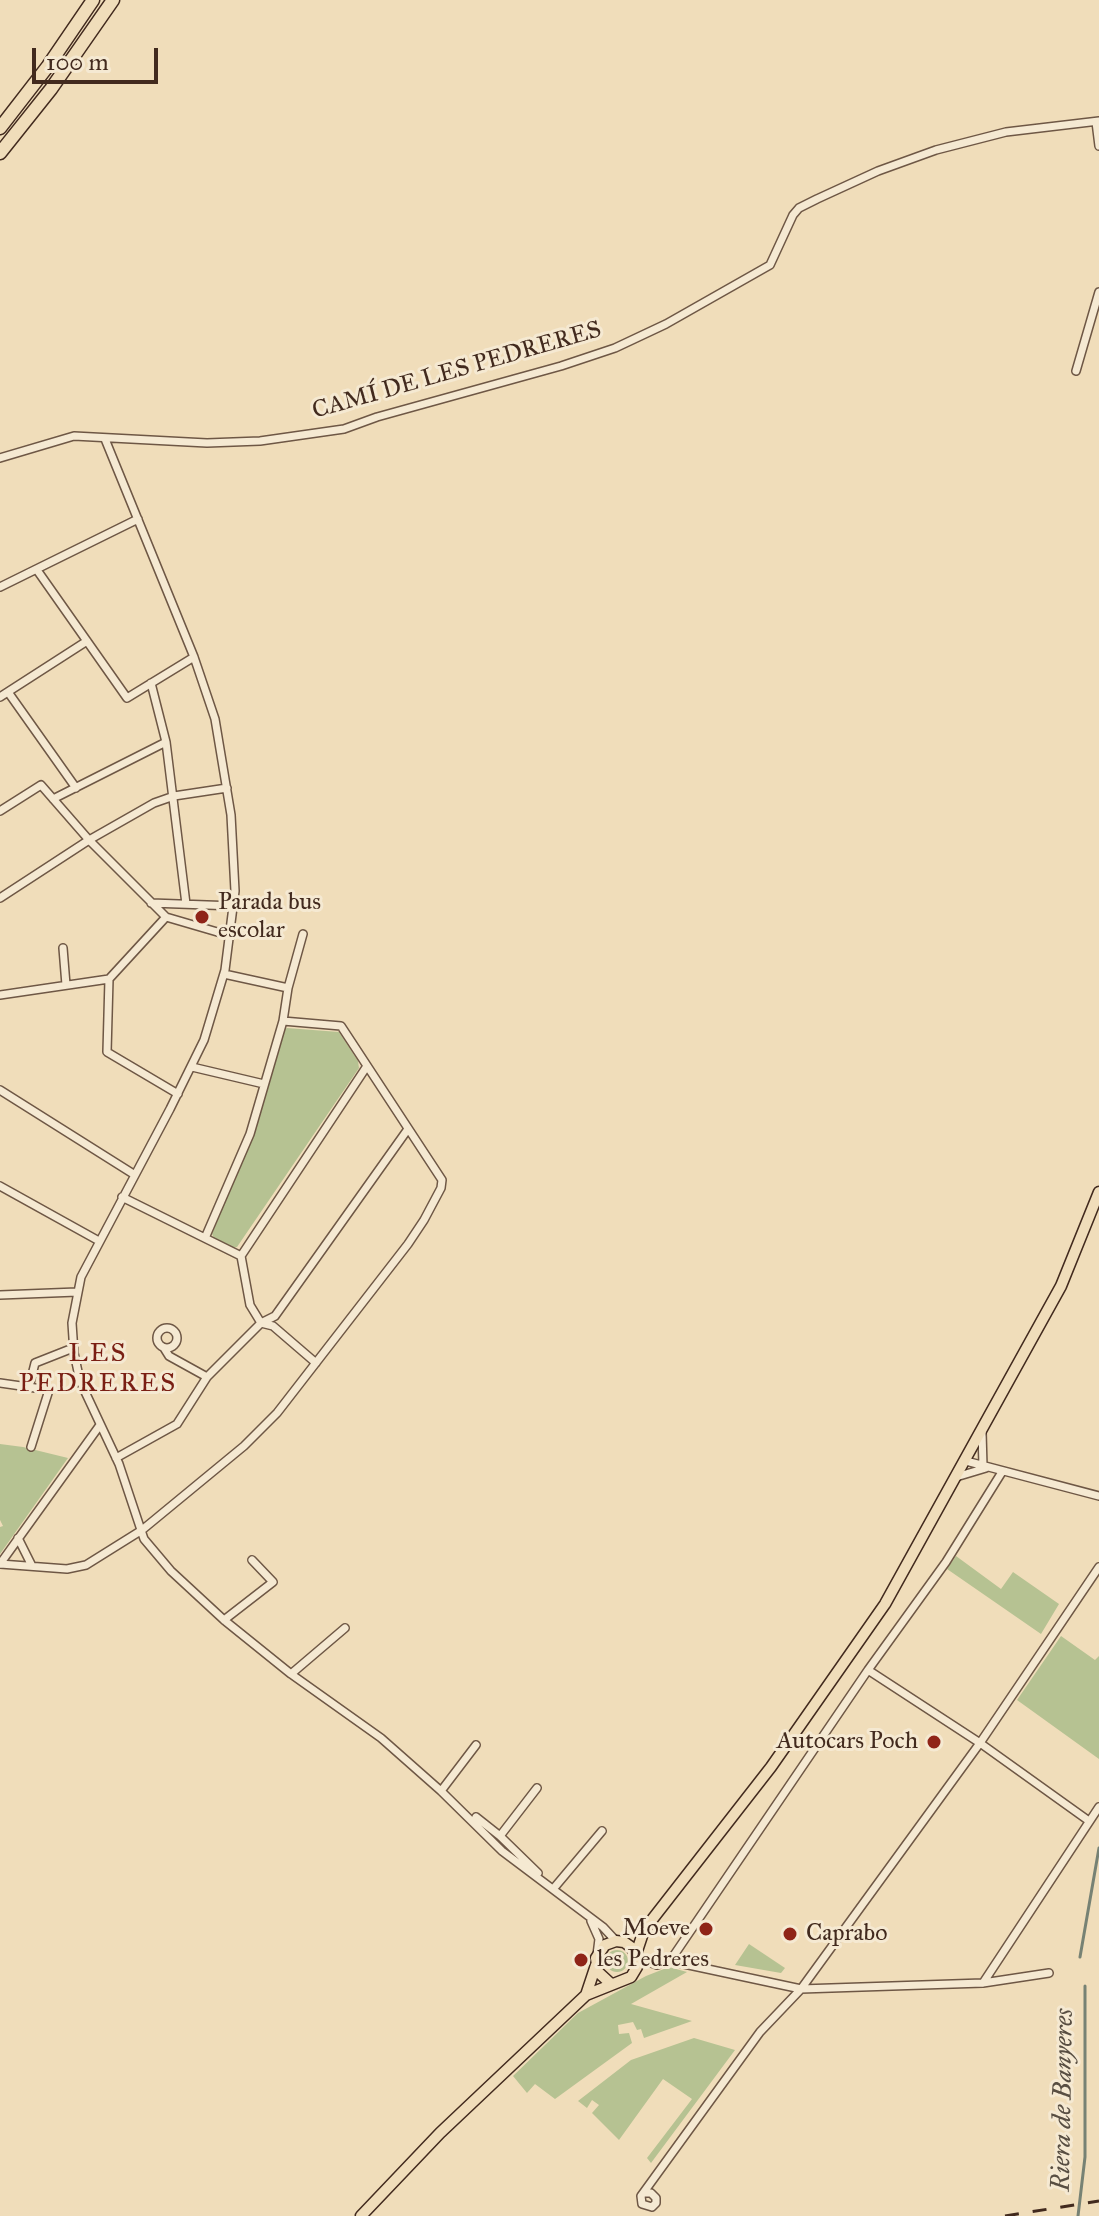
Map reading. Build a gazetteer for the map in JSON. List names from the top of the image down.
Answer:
{
  "streets": {
    "street": ["CAMÍ DE LES PEDRERES"]
  },
  "districts": ["LES PEDRERES"],
  "water": ["Riera de Banyeres"],
  "places": [
    "Parada bus escolar",
    "Autocars Poch",
    "Moeve",
    "Caprabo",
    "les Pedreres"
  ],
  "scale_bar": "100 m"
}
